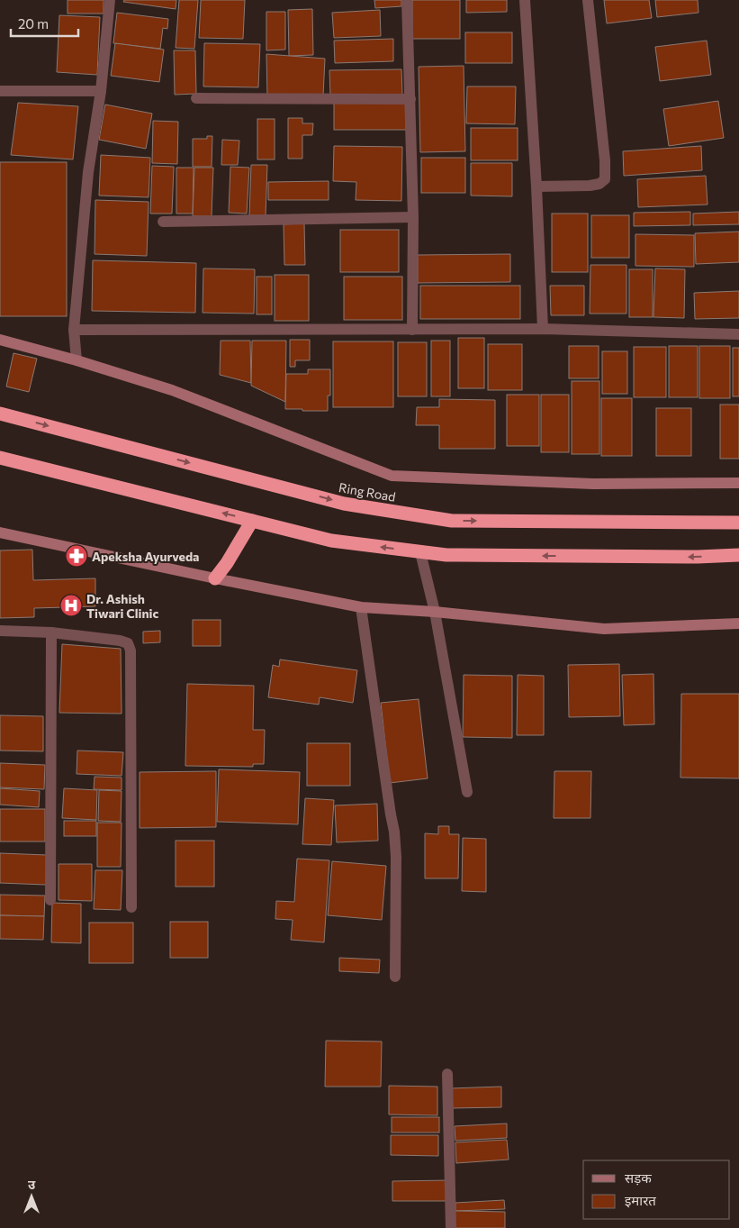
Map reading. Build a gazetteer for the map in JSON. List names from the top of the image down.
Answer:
{
  "streets": {
    "highway": ["Ring Road"]
  },
  "places": {
    "pharmacy": ["Apeksha Ayurveda"],
    "hospital": ["Dr. Ashish Tiwari Clinic"]
  },
  "legend": ["सड़क", "इमारत"],
  "scale_bar": "20 m",
  "north": "top"
}
